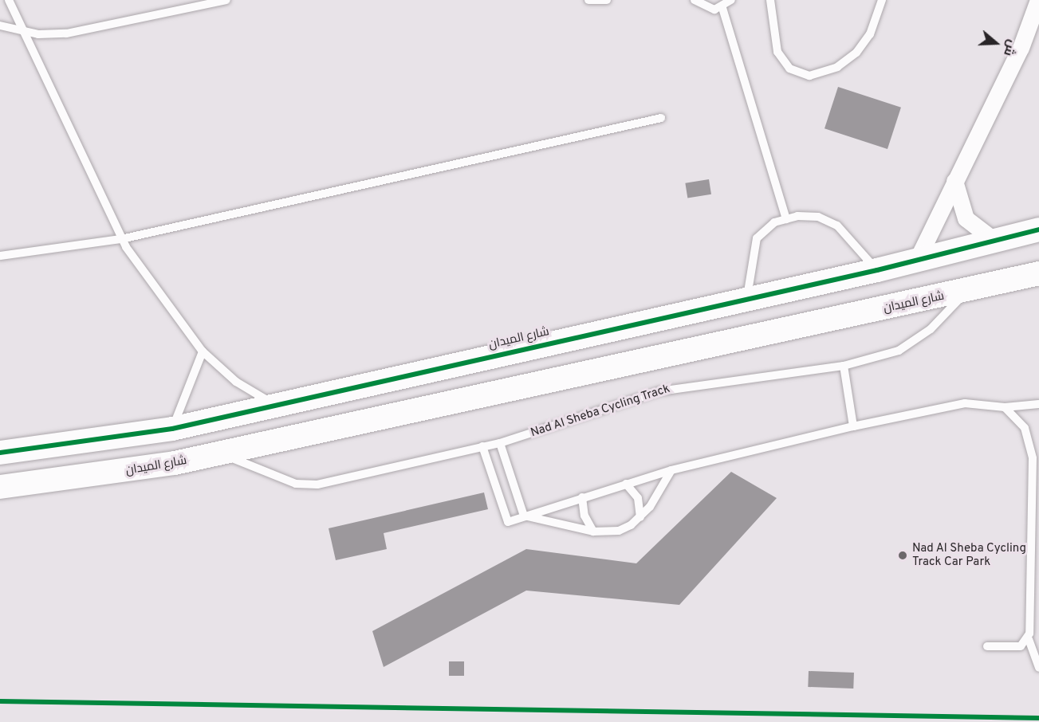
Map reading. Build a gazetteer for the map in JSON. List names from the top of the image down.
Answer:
{
  "streets": {
    "street": ["شارع الميدان"],
    "lane": ["Nad Al Sheba Cycling Track"]
  },
  "crossings": [
    ["شارع الميدان", "Nad Al Sheba Cycling Track"]
  ],
  "places": ["Nad Al Sheba Cycling Track Car Park"],
  "north": "right"
}
